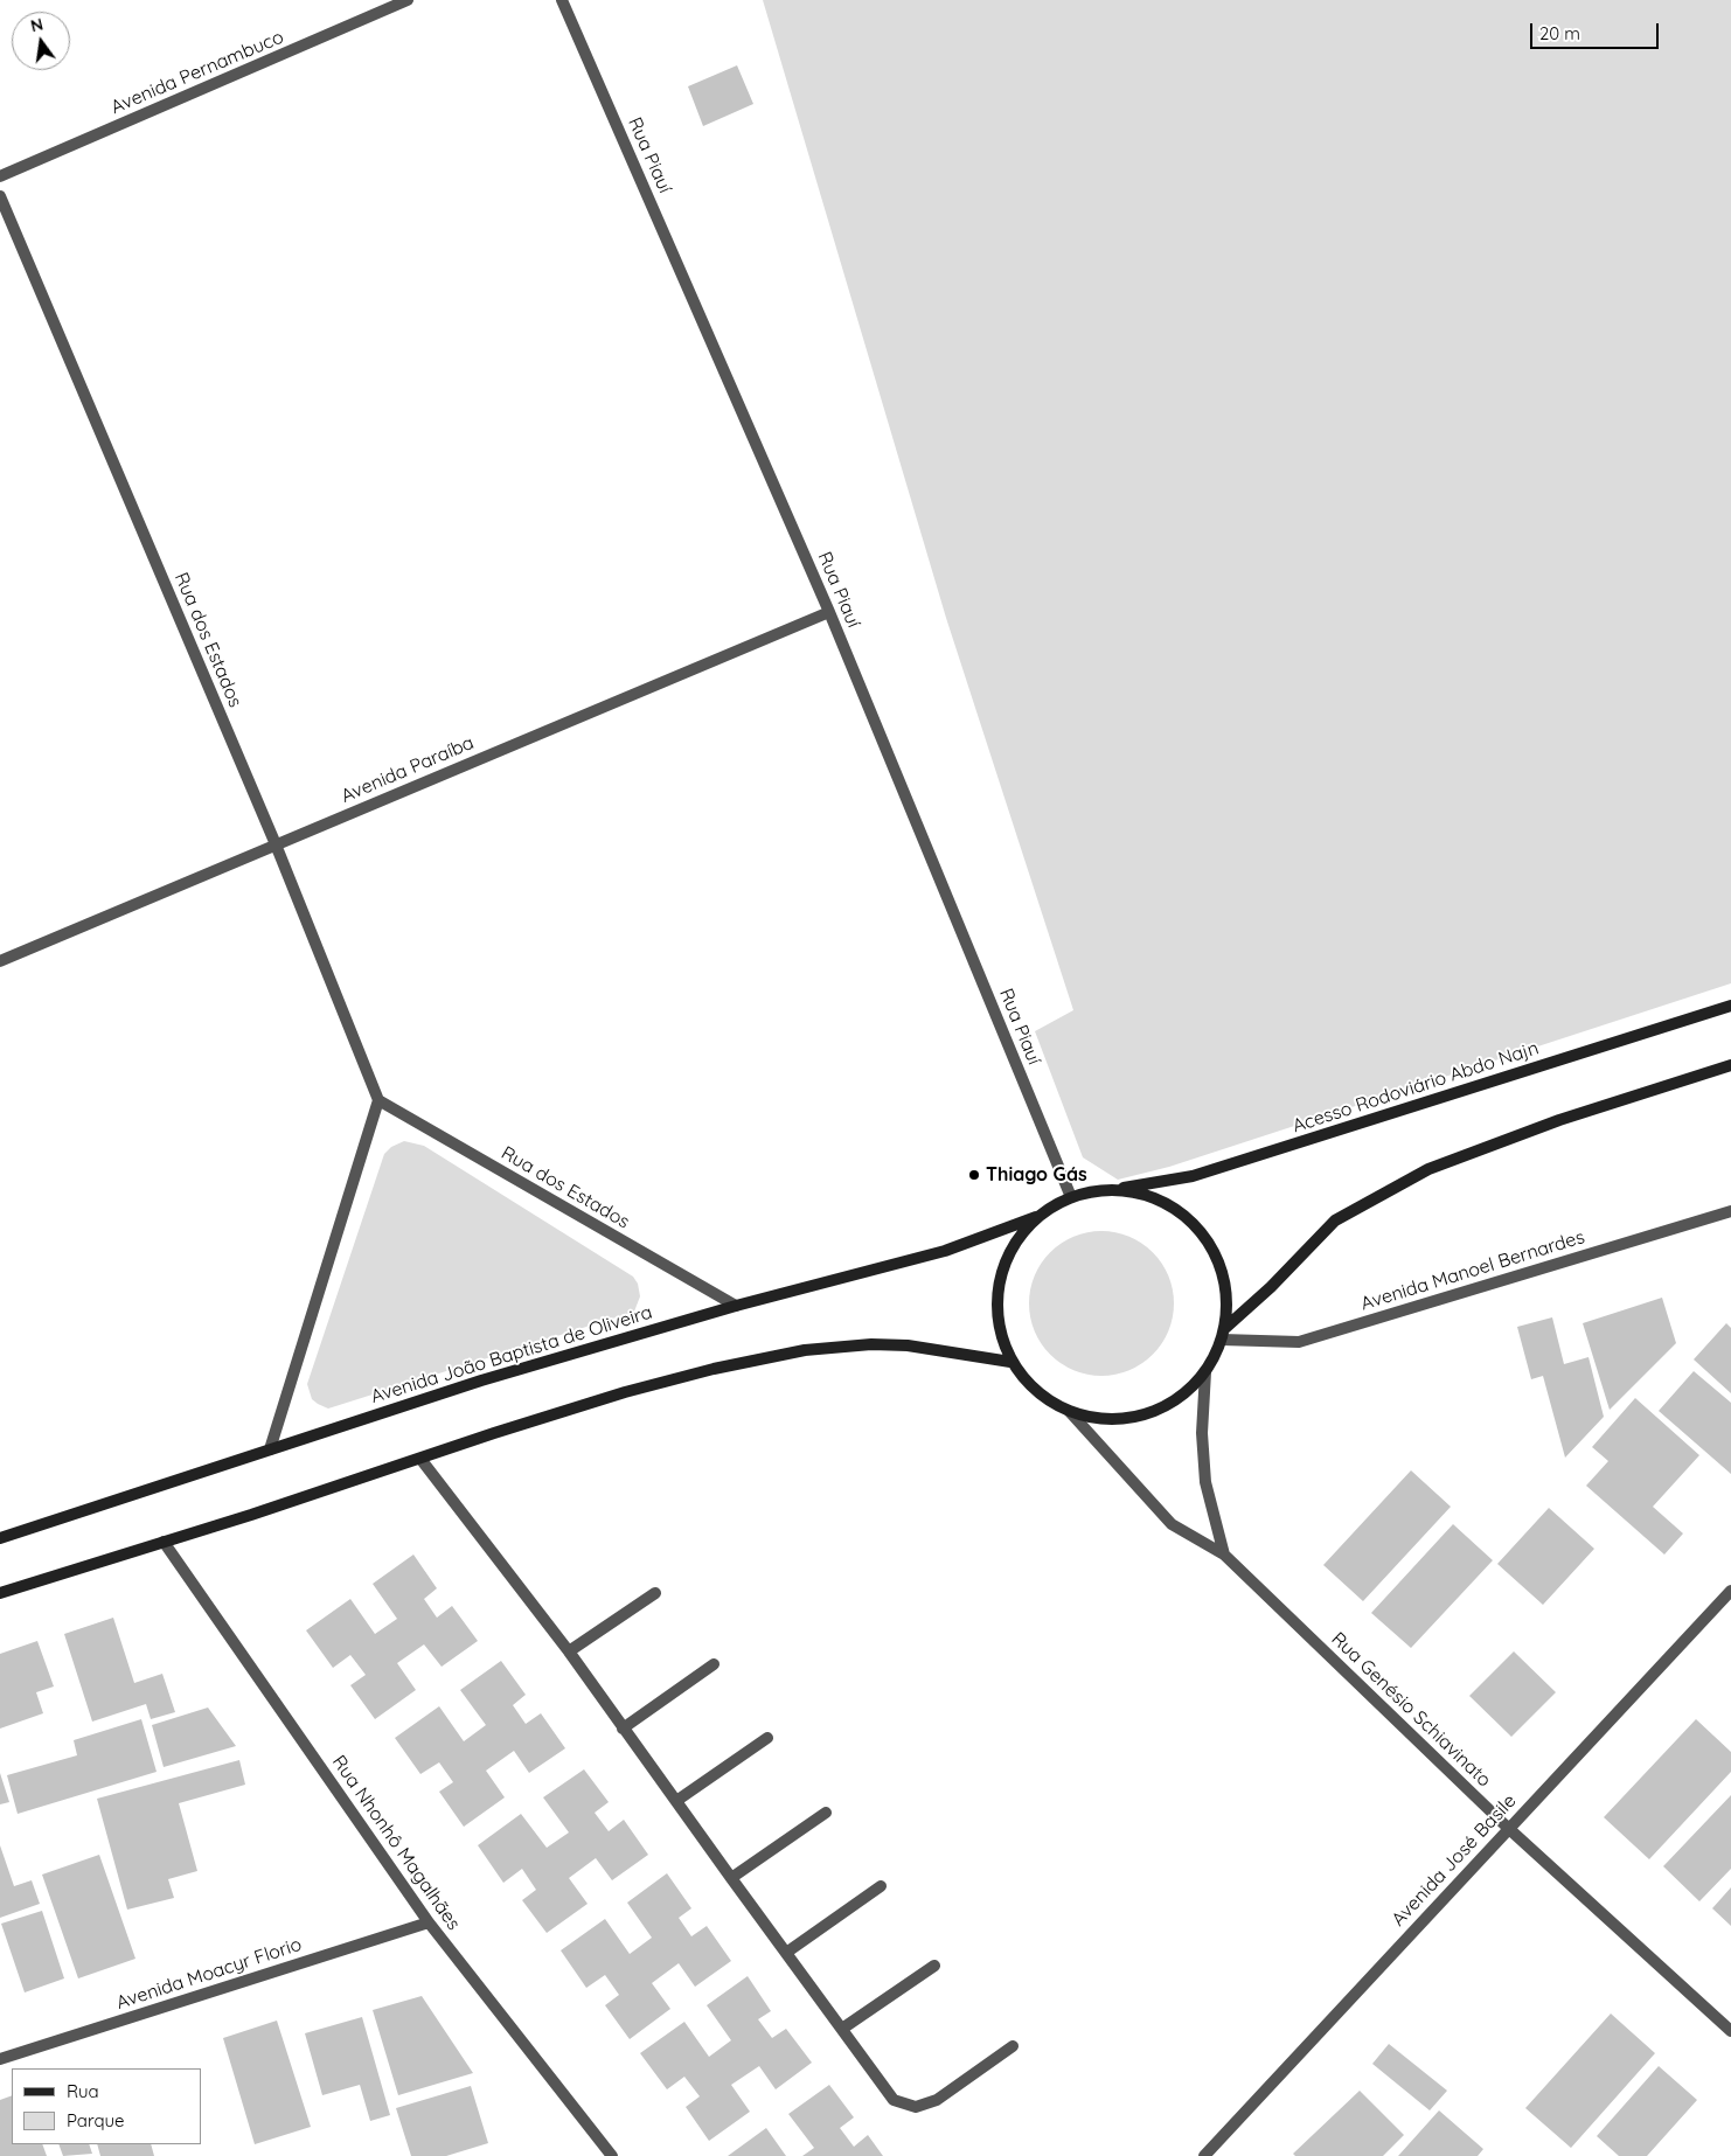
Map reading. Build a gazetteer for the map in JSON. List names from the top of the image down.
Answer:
{
  "streets": {
    "main road": ["Acesso Rodoviário Abdo Najn", "Avenida João Baptista de Oliveira"],
    "street": [
      "Avenida Pernambuco",
      "Rua Piauí",
      "Rua dos Estados",
      "Avenida Paraíba",
      "Avenida Manoel Bernardes",
      "Rua Genésio Schiavinato",
      "Rua Nhonhô Magalhães",
      "Avenida José Basile",
      "Avenida Moacyr Florio"
    ]
  },
  "crossings": [
    ["Rua Piauí", "Avenida Paraíba"],
    ["Rua dos Estados", "Avenida Paraíba"],
    ["Rua dos Estados", "Avenida João Baptista de Oliveira"],
    ["Rua Genésio Schiavinato", "Avenida José Basile"],
    ["Rua Nhonhô Magalhães", "Avenida Moacyr Florio"]
  ],
  "places": ["Thiago Gás"],
  "legend": ["Rua", "Parque"],
  "scale_bar": "20 m",
  "north": "top"
}
